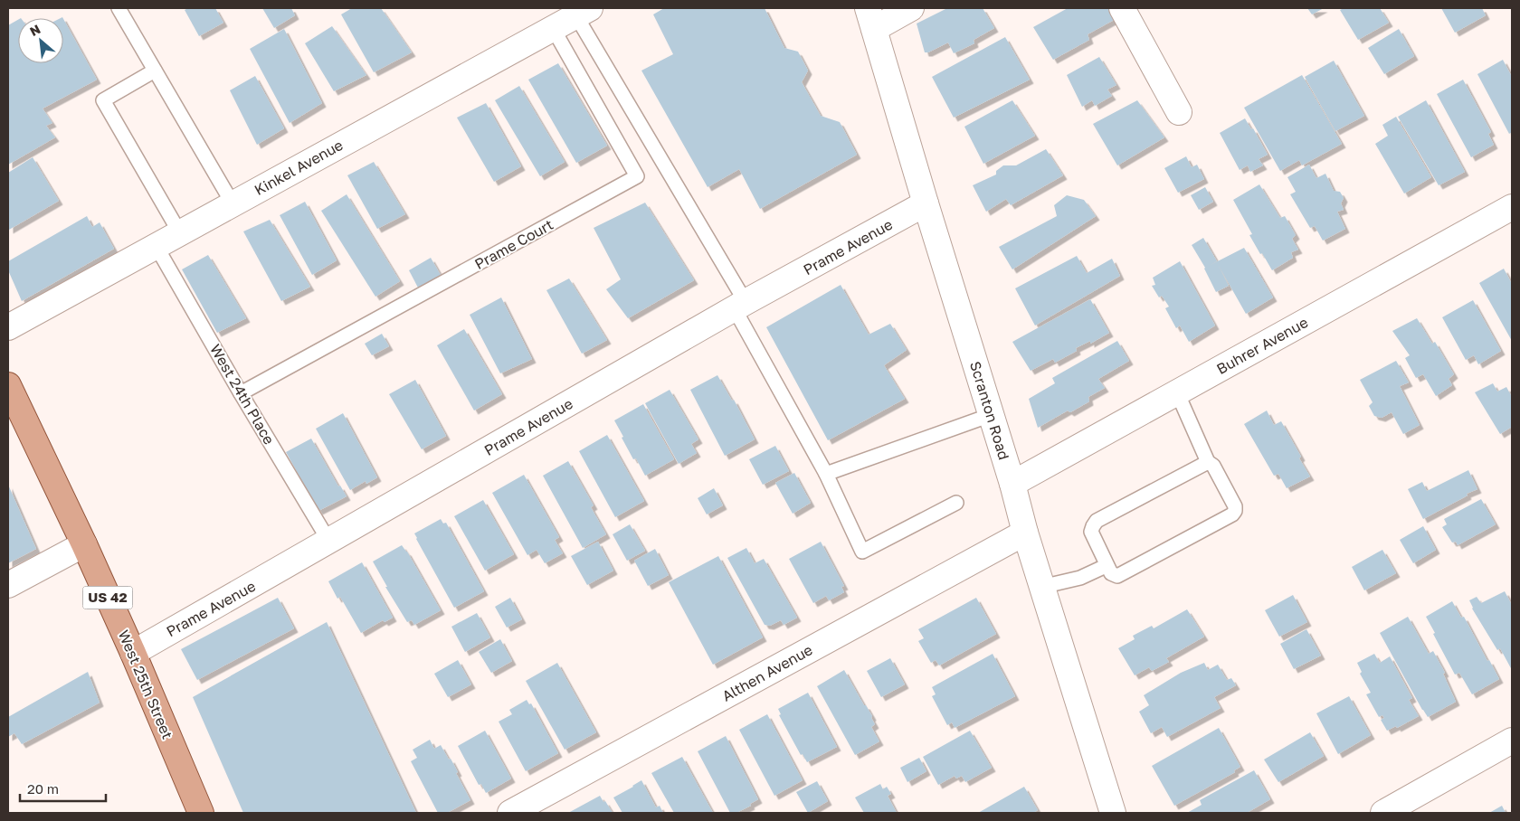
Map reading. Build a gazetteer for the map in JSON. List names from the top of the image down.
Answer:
{
  "streets": {
    "main road": ["US 42", "West 25th Street"],
    "street": [
      "Kinkel Avenue",
      "Prame Avenue",
      "Buhrer Avenue",
      "Scranton Road",
      "Althen Avenue"
    ],
    "lane": ["Prame Court", "West 24th Place"]
  },
  "crossings": [
    ["Kinkel Avenue", "Prame Court"],
    ["Kinkel Avenue", "West 24th Place"],
    ["Prame Court", "West 24th Place"],
    ["Prame Avenue", "West 24th Place"],
    ["Prame Avenue", "Scranton Road"],
    ["Prame Avenue", "West 25th Street"],
    ["Buhrer Avenue", "Scranton Road"],
    ["Scranton Road", "Althen Avenue"]
  ],
  "scale_bar": "20 m",
  "north": "top left"
}
